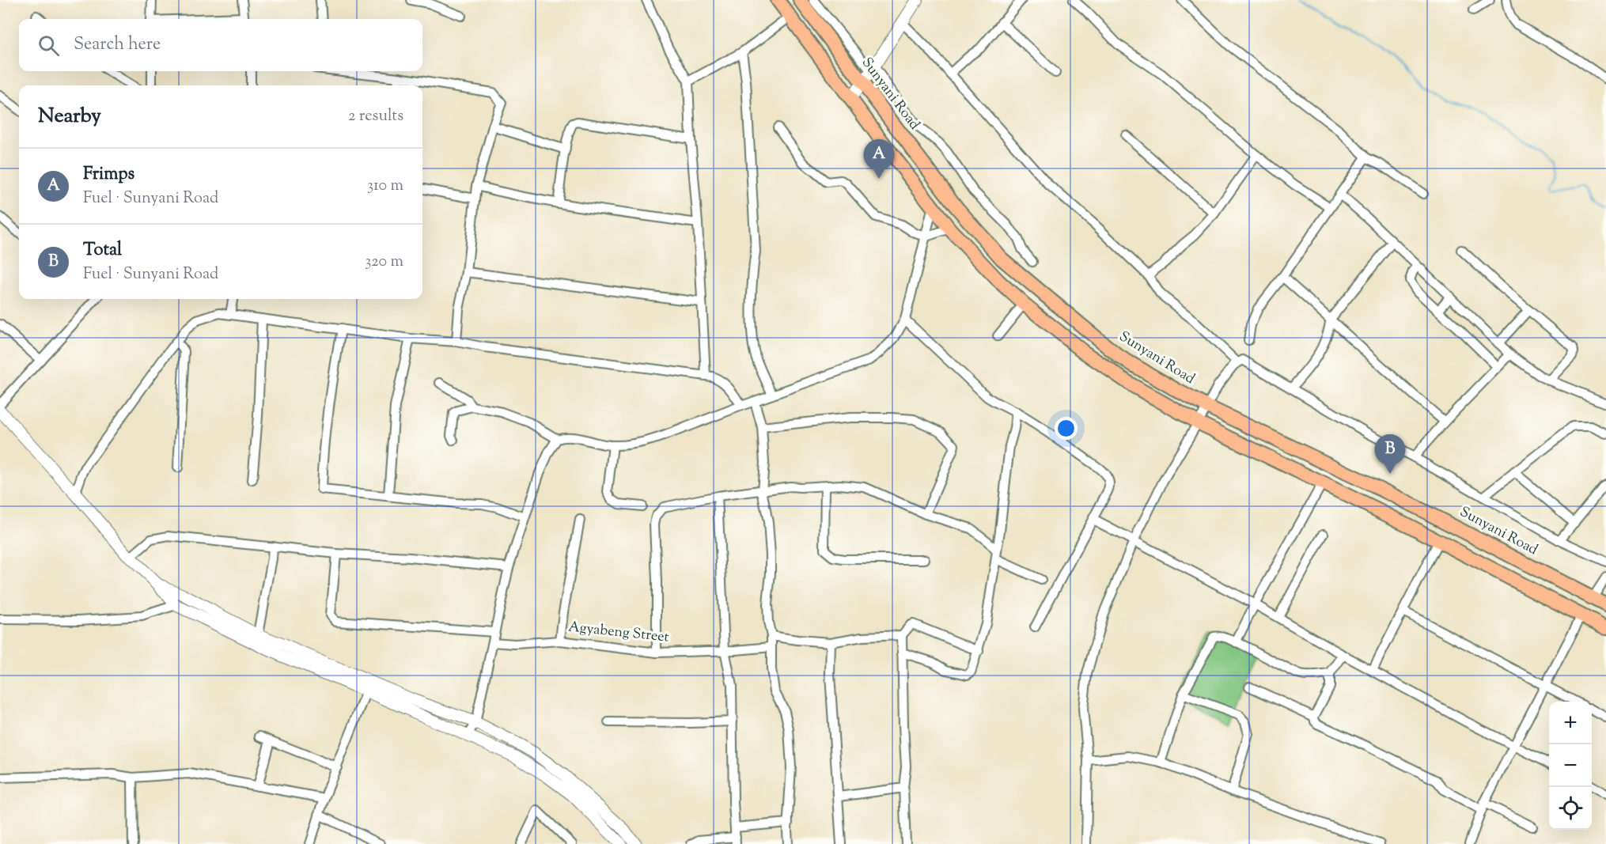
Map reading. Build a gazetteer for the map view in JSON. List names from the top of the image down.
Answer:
{
  "streets": {
    "main road": ["Sunyani Road"],
    "street": ["Agyabeng Street"]
  },
  "page": {
    "search": "Search here",
    "heading": ["Nearby", "2 results"],
    "pins": ["A", "B"],
    "list": [
      {
        "mark": "A",
        "name": "Frimps",
        "note": "Fuel · Sunyani Road",
        "value": "310 m"
      },
      {
        "mark": "B",
        "name": "Total",
        "note": "Fuel · Sunyani Road",
        "value": "320 m"
      }
    ],
    "map_buttons": ["+", "−"]
  }
}
